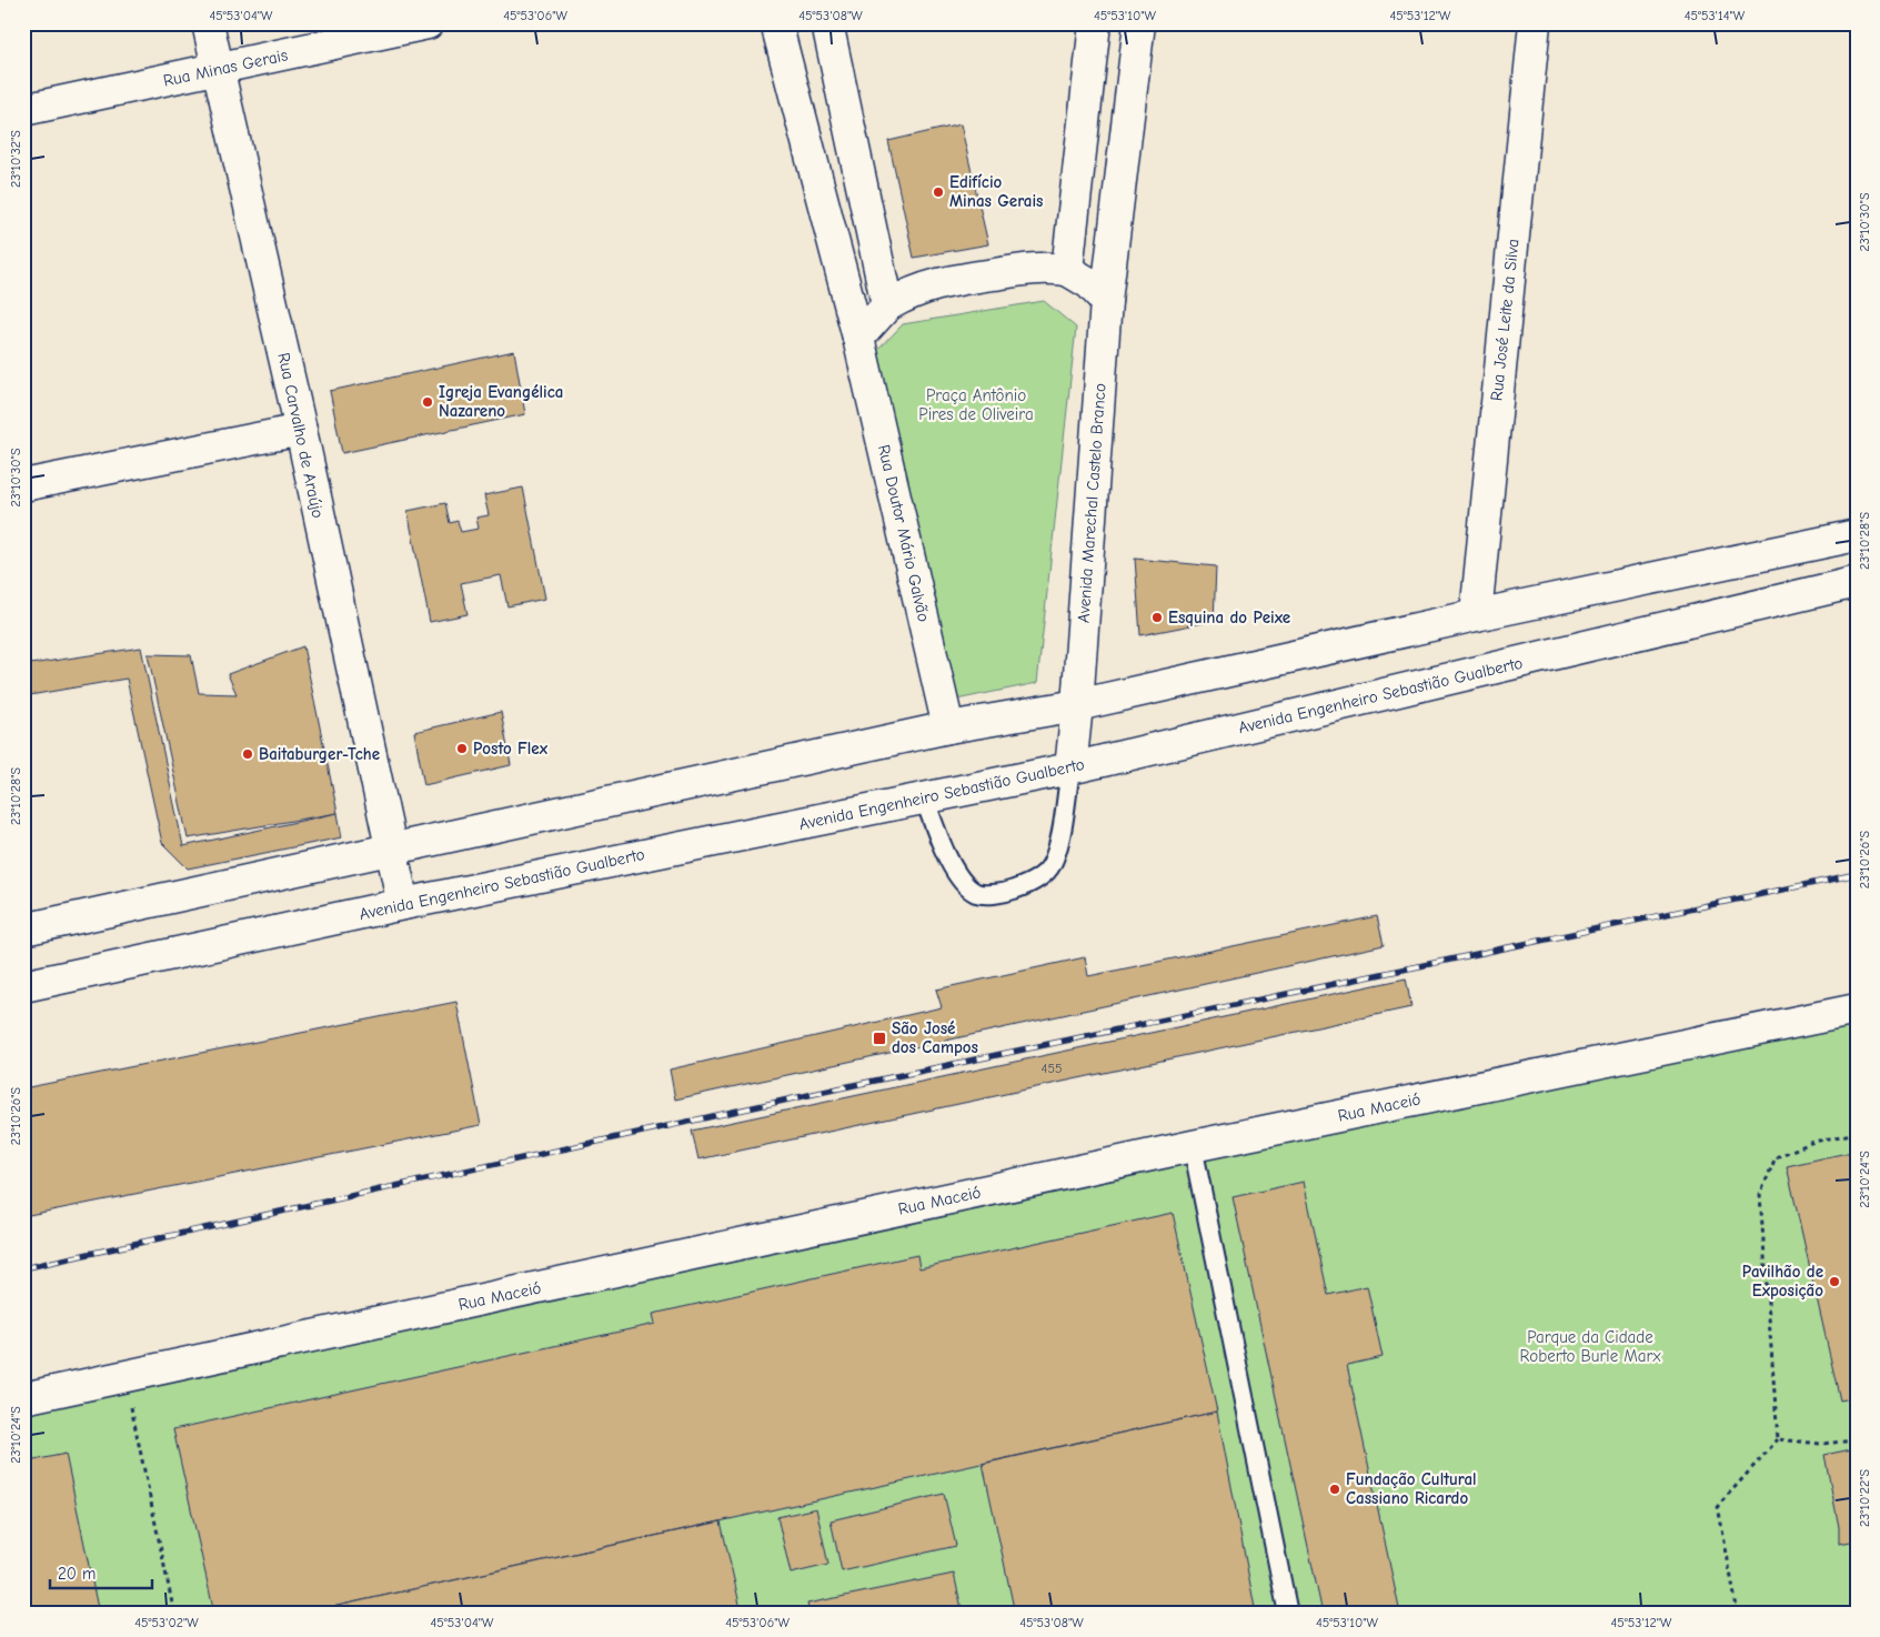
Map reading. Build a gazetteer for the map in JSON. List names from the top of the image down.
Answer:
{
  "streets": {
    "street": [
      "Rua Minas Gerais",
      "Rua José Leite da Silva",
      "Rua Carvalho de Araújo",
      "Avenida Marechal Castelo Branco",
      "Rua Doutor Mário Galvão",
      "Avenida Engenheiro Sebastião Gualberto",
      "Rua Maceió"
    ]
  },
  "crossings": [
    ["Rua Minas Gerais", "Rua Carvalho de Araújo"],
    ["Rua Carvalho de Araújo", "Avenida Engenheiro Sebastião Gualberto"],
    ["Avenida Marechal Castelo Branco", "Avenida Engenheiro Sebastião Gualberto"]
  ],
  "parks": ["Praça Antônio Pires de Oliveira", "Parque da Cidade Roberto Burle Marx"],
  "places": {
    "other": [
      "Edifício Minas Gerais",
      "Igreja Evangélica Nazareno",
      "Esquina do Peixe",
      "Posto Flex",
      "Baitaburger-Tche",
      "Pavilhão de Exposição",
      "Fundação Cultural Cassiano Ricardo"
    ],
    "transit": ["São José dos Campos"]
  },
  "house_numbers": ["455"],
  "scale_bar": "20 m",
  "coordinates": [
    "45°53'04\"W",
    "45°53'06\"W",
    "45°53'08\"W",
    "45°53'10\"W",
    "45°53'12\"W",
    "45°53'14\"W",
    "23°10'32\"S",
    "23°10'30\"S",
    "23°10'28\"S",
    "23°10'26\"S",
    "23°10'24\"S",
    "23°10'22\"S",
    "45°53'02\"W"
  ]
}
